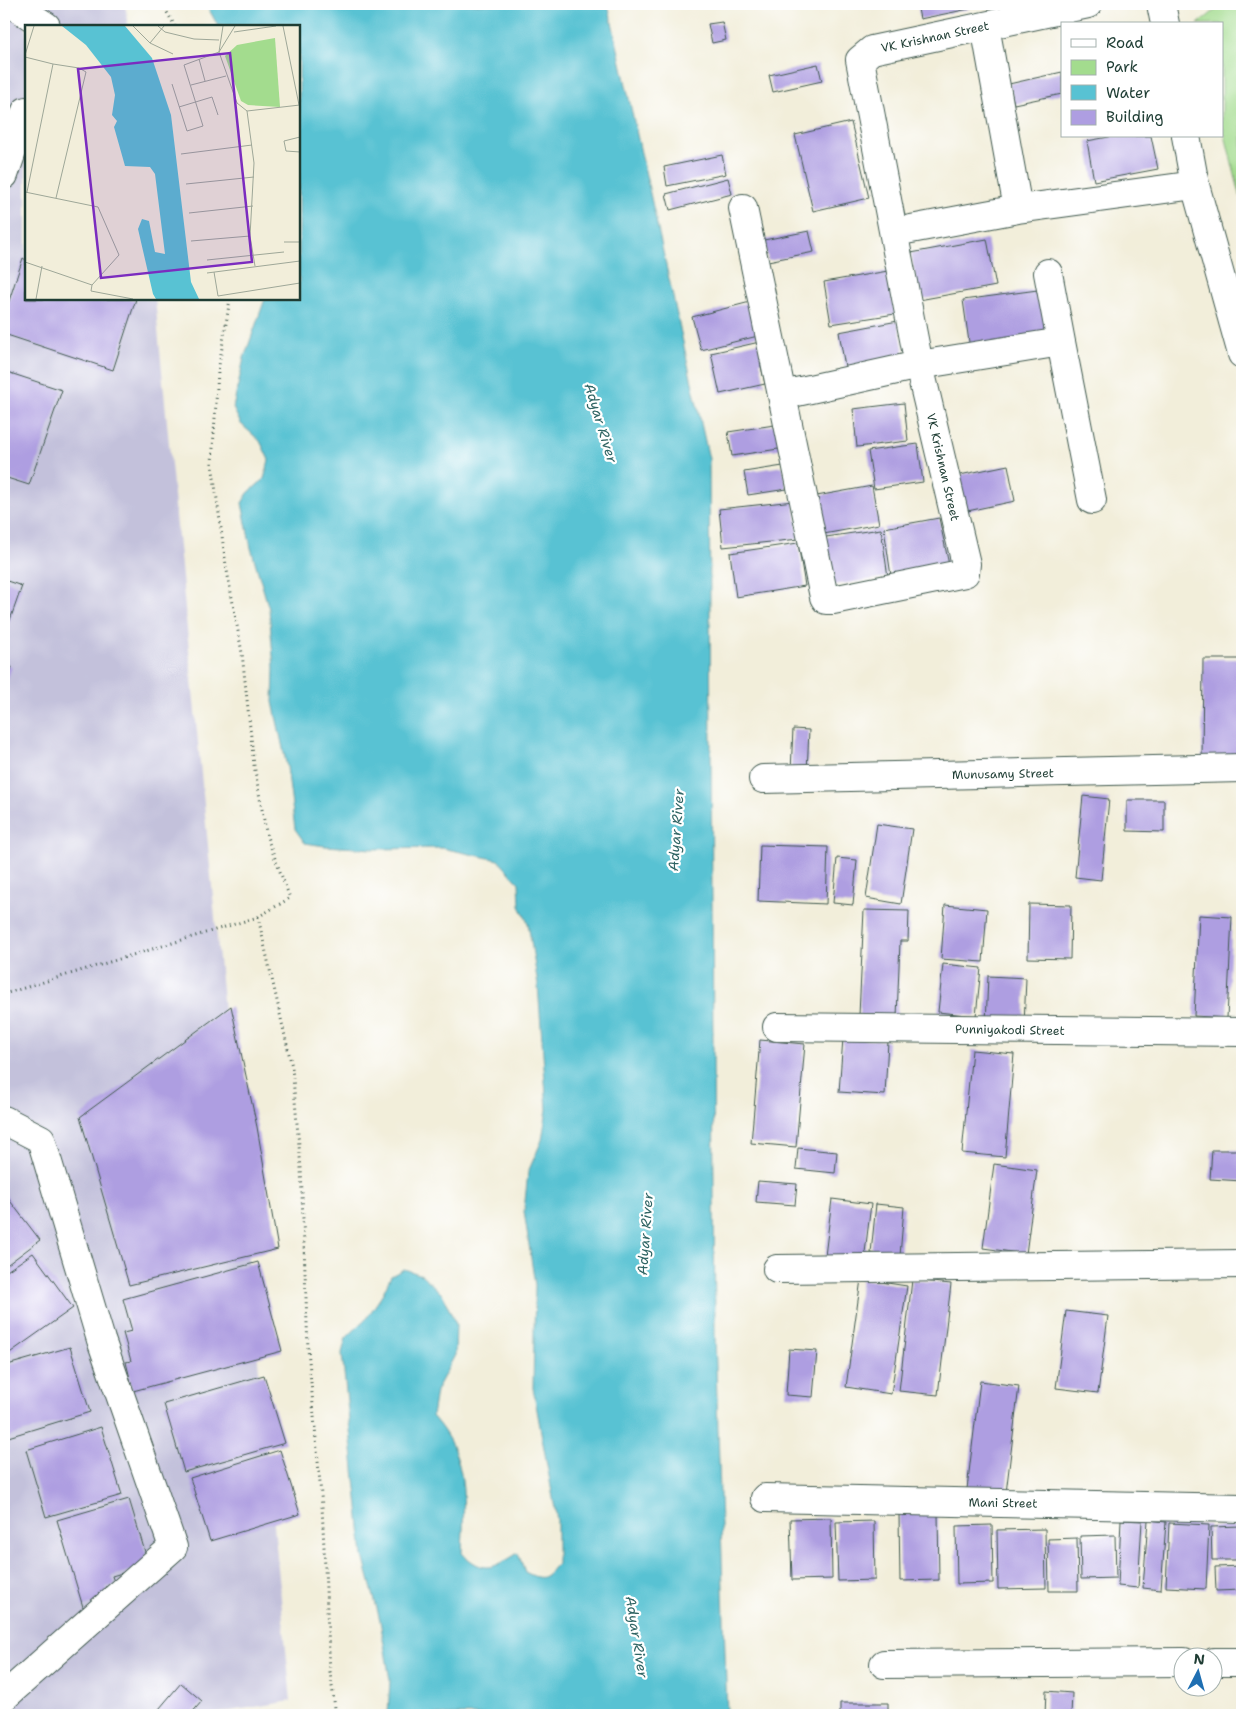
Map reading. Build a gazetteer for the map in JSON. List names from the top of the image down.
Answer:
{
  "streets": {
    "street": [
      "VK Krishnan Street",
      "Munusamy Street",
      "Punniyakodi Street",
      "Mani Street"
    ]
  },
  "water": ["Adyar River"],
  "legend": [
    "Road",
    "Park",
    "Water",
    "Building"
  ],
  "north": "top"
}
